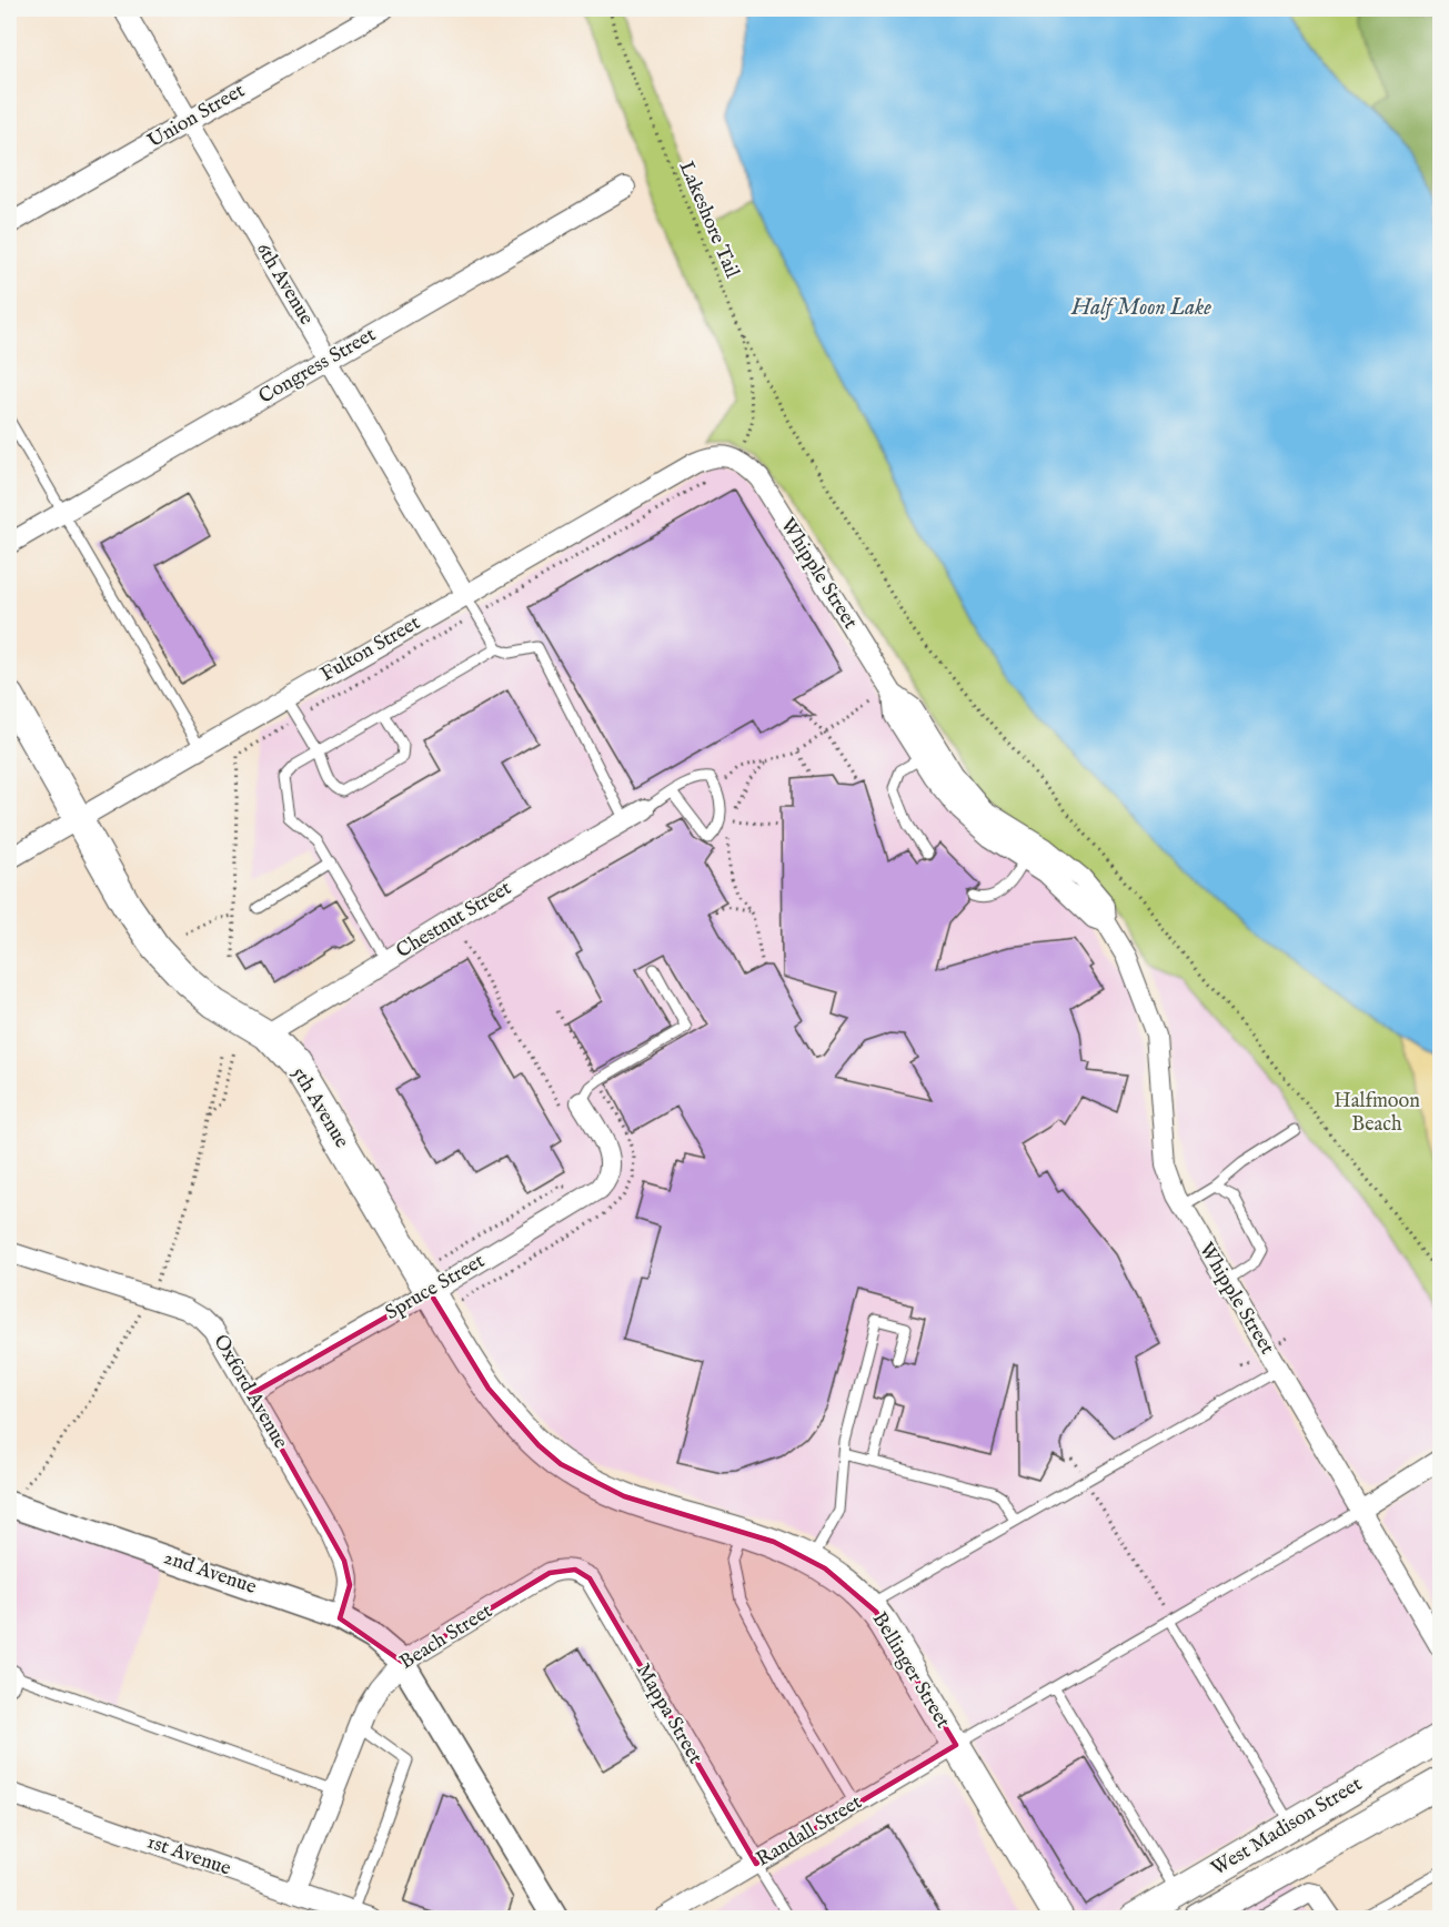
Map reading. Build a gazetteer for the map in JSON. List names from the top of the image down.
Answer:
{
  "streets": {
    "main road": ["5th Avenue", "Bellinger Street", "West Madison Street"],
    "street": [
      "Union Street",
      "6th Avenue",
      "Congress Street",
      "Whipple Street",
      "Fulton Street",
      "Chestnut Street",
      "Spruce Street",
      "Oxford Avenue",
      "2nd Avenue",
      "Beach Street",
      "Mappa Street",
      "Randall Street",
      "1st Avenue"
    ],
    "path": ["Lakeshore Tail"]
  },
  "crossings": [
    ["Union Street", "6th Avenue"],
    ["Lakeshore Tail", "Whipple Street"],
    ["Lakeshore Tail", "Fulton Street"],
    ["6th Avenue", "Congress Street"],
    ["6th Avenue", "Fulton Street"],
    ["Whipple Street", "Fulton Street"],
    ["Fulton Street", "5th Avenue"],
    ["Chestnut Street", "5th Avenue"],
    ["5th Avenue", "Spruce Street"],
    ["5th Avenue", "Bellinger Street"],
    ["Spruce Street", "Oxford Avenue"],
    ["Oxford Avenue", "2nd Avenue"],
    ["2nd Avenue", "Beach Street"],
    ["Beach Street", "Mappa Street"],
    ["Beach Street", "1st Avenue"],
    ["Bellinger Street", "Randall Street"],
    ["Mappa Street", "Randall Street"]
  ],
  "water": ["Half Moon Lake"],
  "parks": ["Halfmoon Beach"]
}
